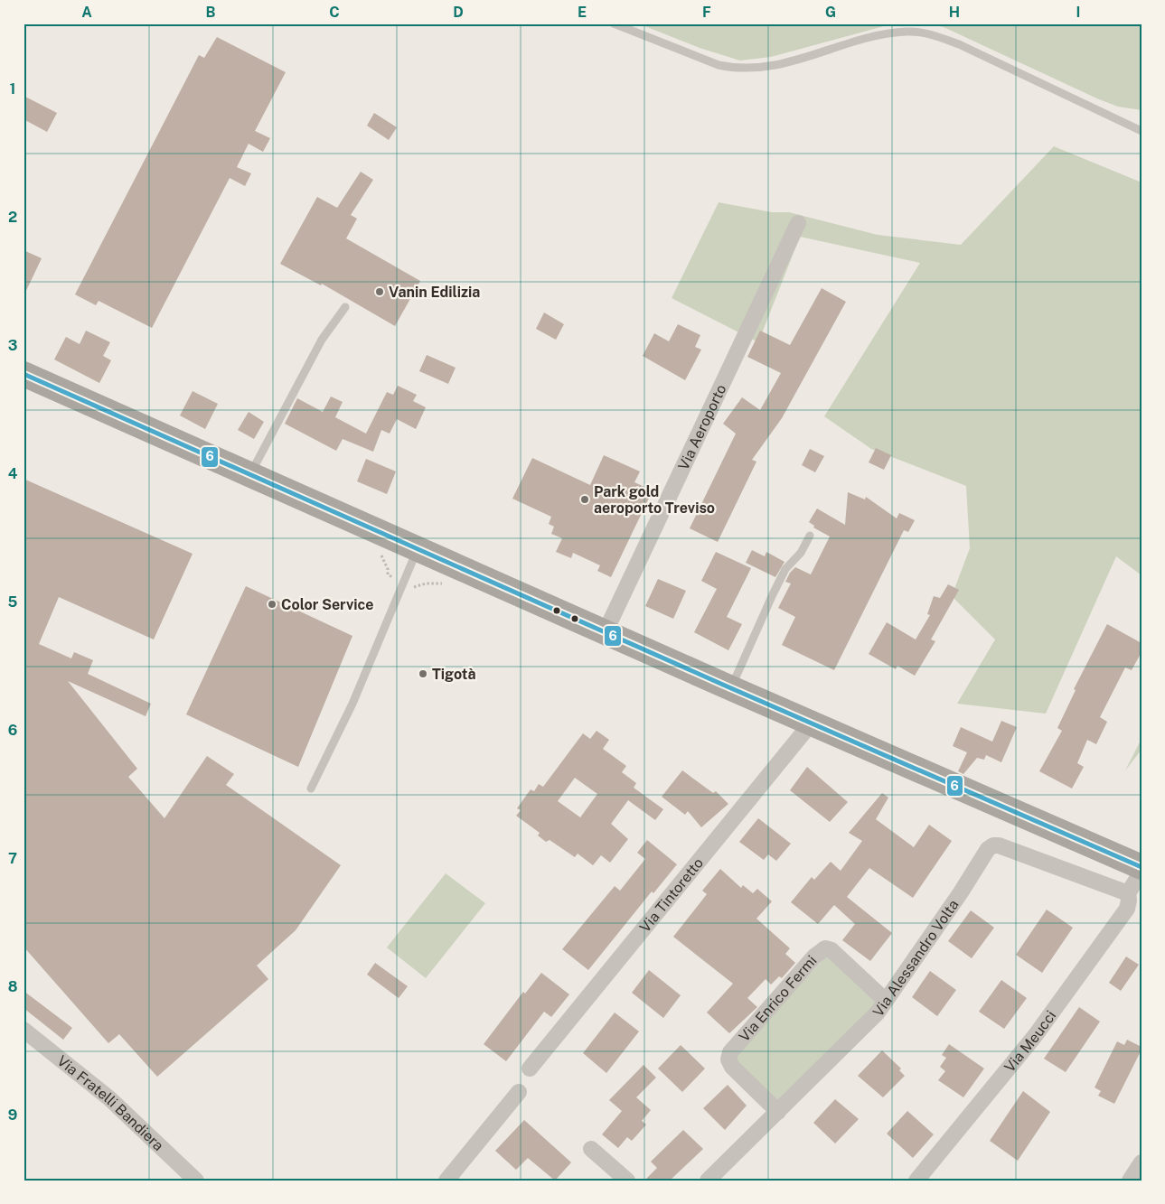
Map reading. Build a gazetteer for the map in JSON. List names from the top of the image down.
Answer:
{
  "streets": {
    "street": [
      "Via Aeroporto",
      "Via Tintoretto",
      "Via Alessandro Volta",
      "Via Enrico Fermi",
      "Via Meucci",
      "Via Fratelli Bandiera"
    ]
  },
  "crossings": [
    ["Via Alessandro Volta", "Via Enrico Fermi"],
    ["Via Alessandro Volta", "Via Meucci"]
  ],
  "places": [
    "Vanin Edilizia",
    "Park gold aeroporto Treviso",
    "Color Service",
    "Tigotà"
  ],
  "lines": ["transit line 6"],
  "grid": {
    "columns": [
      "A",
      "B",
      "C",
      "D",
      "E",
      "F",
      "G",
      "H",
      "I"
    ],
    "rows": [
      "1",
      "2",
      "3",
      "4",
      "5",
      "6",
      "7",
      "8",
      "9"
    ]
  }
}
